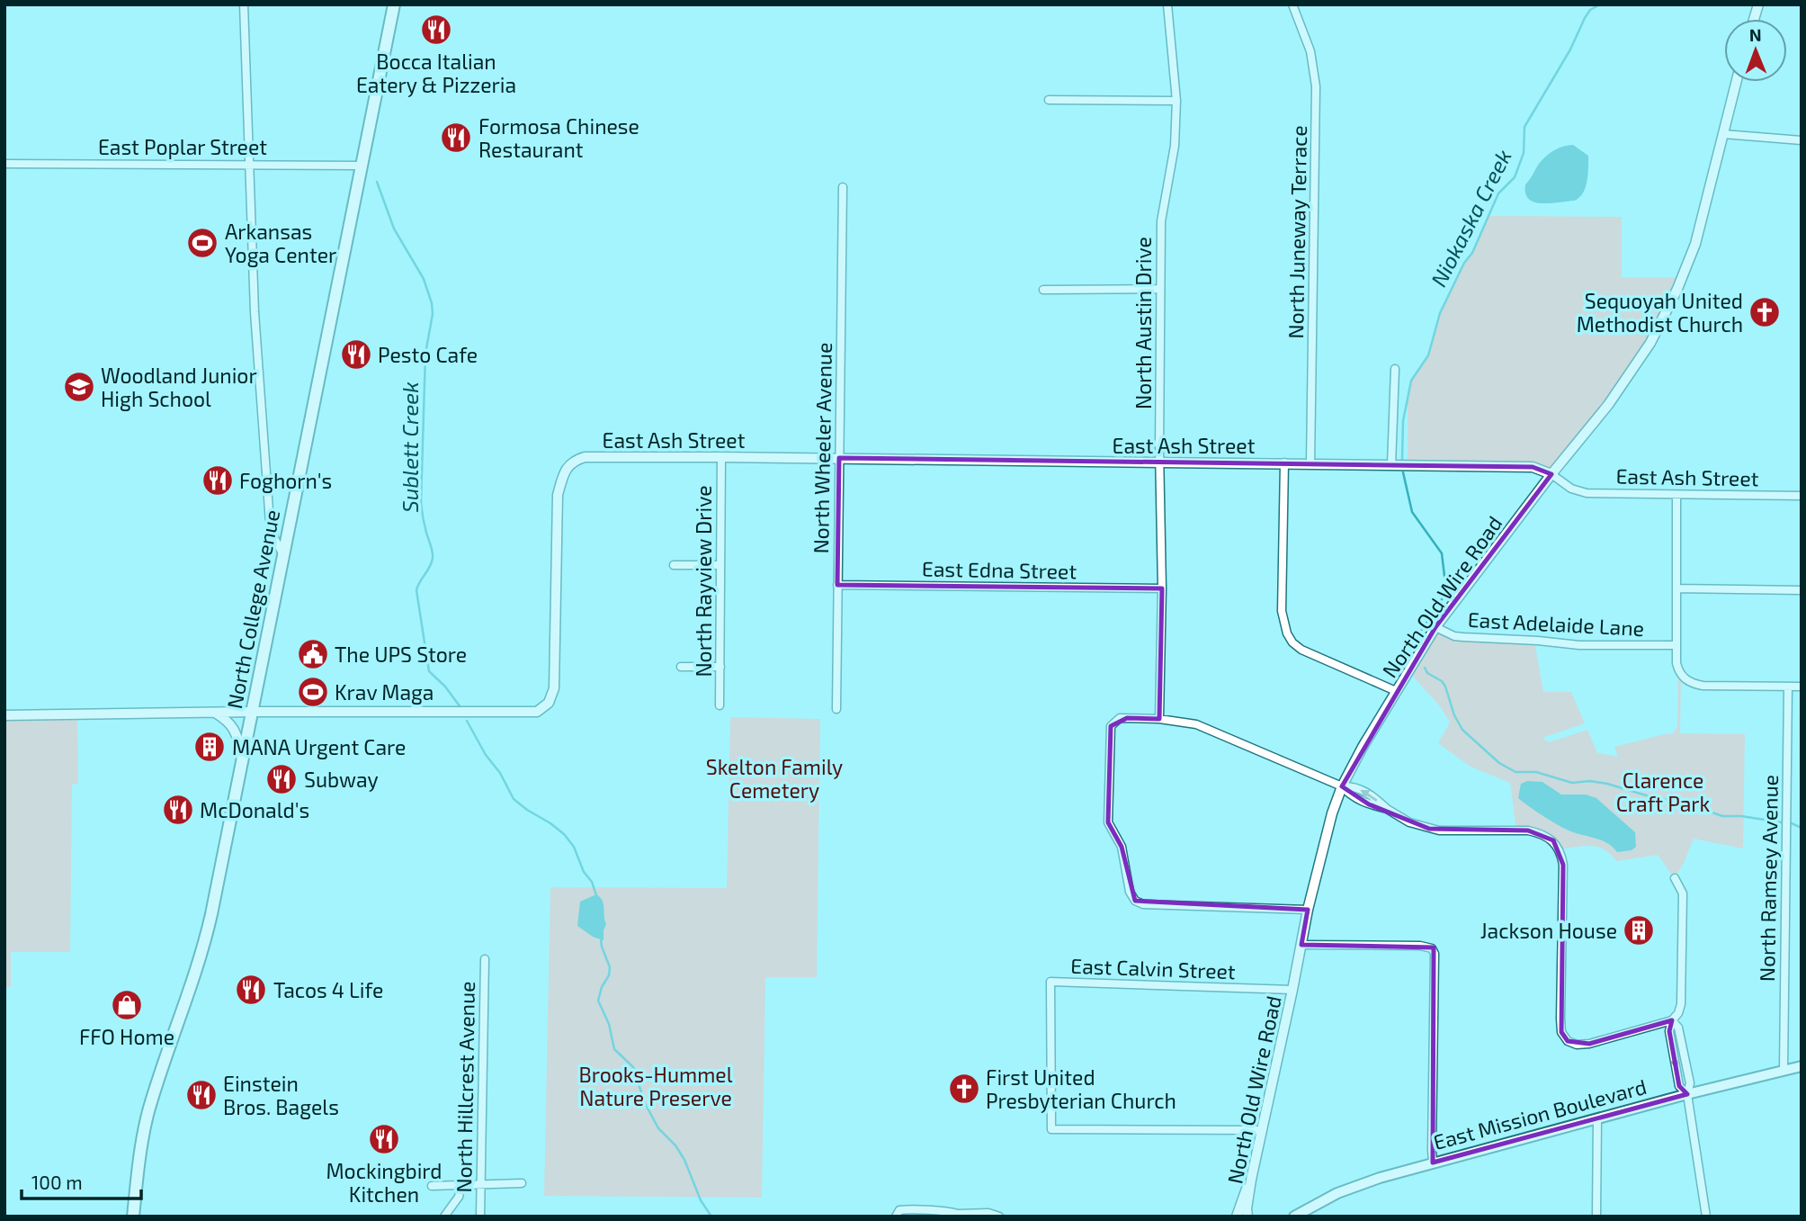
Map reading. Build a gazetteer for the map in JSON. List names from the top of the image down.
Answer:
{
  "streets": {
    "main road": ["North College Avenue", "East Mission Boulevard"],
    "street": [
      "East Poplar Street",
      "North Juneway Terrace",
      "North Austin Drive",
      "East Ash Street",
      "North Wheeler Avenue",
      "East Edna Street",
      "North Rayview Drive",
      "North Old Wire Road",
      "East Adelaide Lane",
      "North Ramsey Avenue",
      "East Calvin Street",
      "North Hillcrest Avenue"
    ]
  },
  "crossings": [
    ["East Poplar Street", "North College Avenue"],
    ["North Juneway Terrace", "East Ash Street"],
    ["North Austin Drive", "East Ash Street"],
    ["North Austin Drive", "East Edna Street"],
    ["East Ash Street", "North Wheeler Avenue"],
    ["East Ash Street", "North Rayview Drive"],
    ["East Ash Street", "North Old Wire Road"],
    ["East Ash Street", "North College Avenue"],
    ["North Wheeler Avenue", "East Edna Street"],
    ["North Old Wire Road", "East Adelaide Lane"],
    ["North Old Wire Road", "East Calvin Street"],
    ["North Ramsey Avenue", "East Mission Boulevard"]
  ],
  "water": ["Niokaska Creek", "Sublett Creek"],
  "parks": ["Skelton Family Cemetery", "Clarence Craft Park", "Brooks-Hummel Nature Preserve"],
  "places": {
    "restaurant": [
      "Bocca Italian Eatery & Pizzeria",
      "Formosa Chinese Restaurant",
      "Pesto Cafe",
      "Foghorn's",
      "Subway",
      "McDonald's",
      "Tacos 4 Life",
      "Einstein Bros. Bagels",
      "Mockingbird Kitchen"
    ],
    "sports": ["Arkansas Yoga Center", "Krav Maga"],
    "church": ["Sequoyah United Methodist Church", "First United Presbyterian Church"],
    "school or university": ["Woodland Junior High School"],
    "public building": ["The UPS Store"],
    "building": ["MANA Urgent Care", "Jackson House"],
    "shop": ["FFO Home"]
  },
  "scale_bar": "100 m",
  "north": "top"
}
